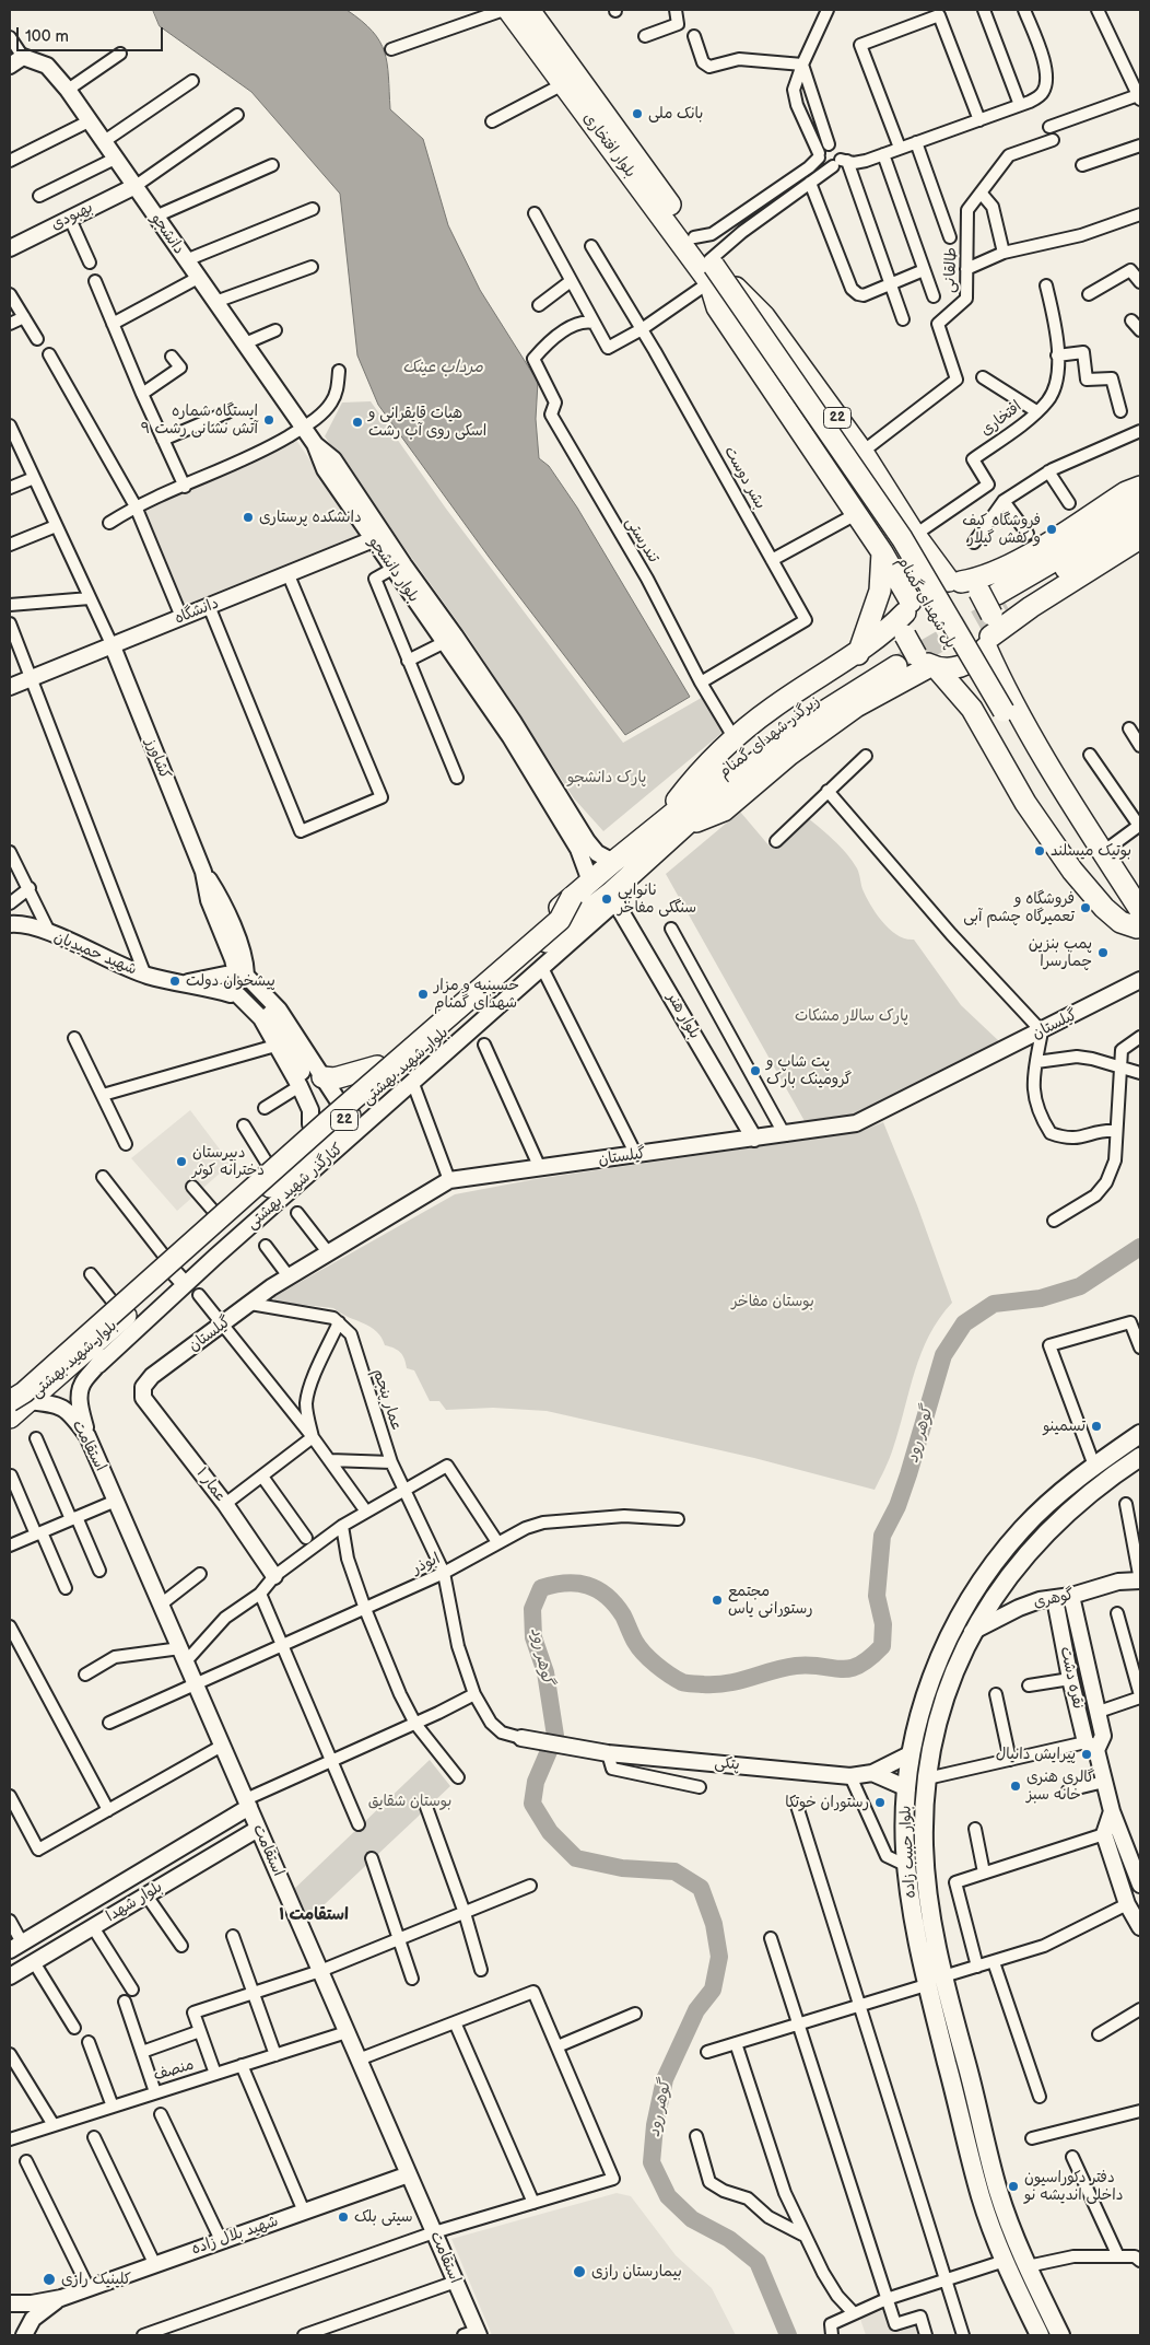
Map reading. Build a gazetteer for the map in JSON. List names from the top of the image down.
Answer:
{
  "streets": {
    "highway": [
      "بلوار افتخاری",
      "22",
      "پل شهدای گمنام",
      "زیرگذر شهدای گمنام",
      "بلوار شهید بهشتی"
    ],
    "main road": ["بلوار حبیب زاده"],
    "street": [
      "بهبودی",
      "دانشجو",
      "طالقانی",
      "افتخاری",
      "بشر دوست",
      "تندرستی",
      "بلوار دانشجو",
      "دانشگاه",
      "کشاورز",
      "شهید حمیدیان",
      "بلوار هنر",
      "گیلستان",
      "کنارگذر شهید بهشتی",
      "عمار پنجم",
      "استقامت",
      "عمار ۱",
      "ابوذر",
      "گوهری",
      "نقره دشت",
      "پتکی",
      "بلوار شهدا",
      "منصف",
      "شهید بلال زاده"
    ]
  },
  "crossings": [
    ["بلوار افتخاری", "22"],
    ["بلوار افتخاری", "پل شهدای گمنام"],
    ["بهبودی", "دانشجو"],
    ["دانشجو", "بلوار دانشجو"],
    ["طالقانی", "22"],
    ["22", "افتخاری"],
    ["22", "تندرستی"],
    ["22", "پل شهدای گمنام"],
    ["22", "زیرگذر شهدای گمنام"],
    ["22", "بلوار شهید بهشتی"],
    ["بشر دوست", "تندرستی"],
    ["بلوار دانشجو", "دانشگاه"],
    ["بلوار دانشجو", "بلوار شهید بهشتی"],
    ["دانشگاه", "کشاورز"],
    ["زیرگذر شهدای گمنام", "بلوار شهید بهشتی"],
    ["کشاورز", "شهید حمیدیان"],
    ["بلوار هنر", "گیلستان"],
    ["بلوار هنر", "بلوار شهید بهشتی"],
    ["بلوار هنر", "کنارگذر شهید بهشتی"],
    ["گیلستان", "عمار ۱"],
    ["بلوار شهید بهشتی", "کنارگذر شهید بهشتی"],
    ["بلوار شهید بهشتی", "استقامت"],
    ["عمار پنجم", "ابوذر"],
    ["استقامت", "ابوذر"],
    ["استقامت", "بلوار شهدا"],
    ["استقامت", "منصف"],
    ["استقامت", "شهید بلال زاده"],
    ["گوهری", "نقره دشت"],
    ["گوهری", "بلوار حبیب زاده"],
    ["پتکی", "بلوار حبیب زاده"]
  ],
  "districts": ["استقامت ۱"],
  "water": ["مرداب عینک", "گوهر رود"],
  "parks": [
    "پارک دانشجو",
    "پارک سالار مشکات",
    "بوستان مفاخر",
    "بوستان شقایق"
  ],
  "places": [
    "بانک ملی",
    "ایستگاه شماره ۹ آتش نشانی رشت",
    "هیات قایقرانی و اسکی روی آب رشت",
    "دانشکده پرستاری",
    "فروشگاه کیف و کفش گیلار",
    "بوتیک میسلند",
    "نانوایی سنگکی مفاخر",
    "فروشگاه و تعمیرگاه چشم آبی",
    "پمپ بنزین چمارسرا",
    "پیشخوان دولت",
    "حسینیه و مزار شهدای گمنام",
    "پت شاپ و گرومینک بارک",
    "دبیرستان دخترانه کوثر",
    "تسمینو",
    "مجتمع رستورانی یاس",
    "پیرایش دانیال",
    "گالری هنری خانه سبز",
    "رستوران خوتکا",
    "دفتر دکوراسیون داخلی اندیشه نو",
    "سیتی بلک",
    "بیمارستان رازی",
    "کلینیک رازی"
  ],
  "scale_bar": "100 m"
}
